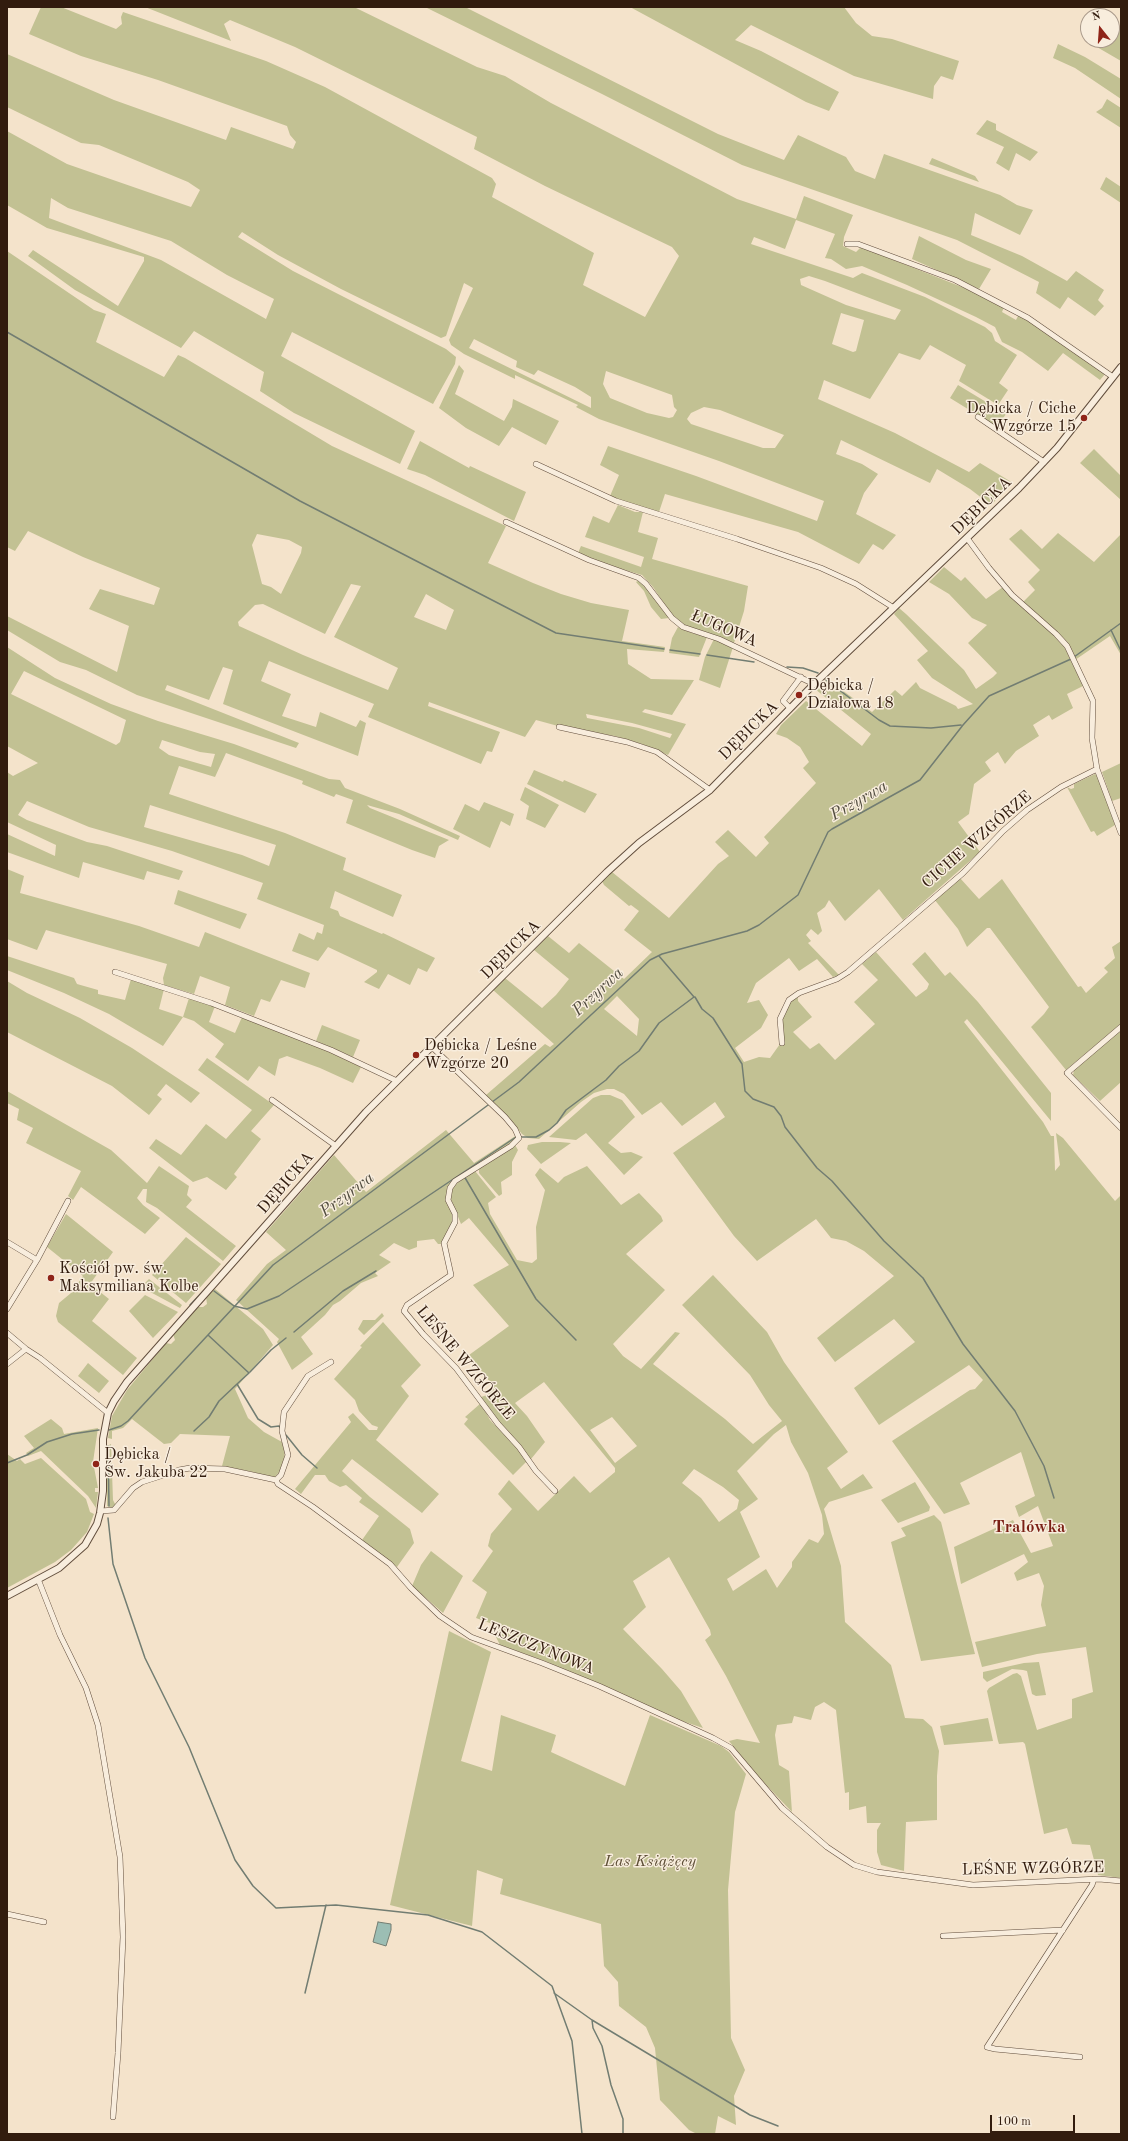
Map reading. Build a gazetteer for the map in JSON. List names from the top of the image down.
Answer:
{
  "streets": {
    "street": [
      "DĘBICKA",
      "ŁUGOWA",
      "CICHE WZGÓRZE",
      "LEŚNE WZGÓRZE",
      "LESZCZYNOWA"
    ]
  },
  "crossings": [
    ["DĘBICKA", "ŁUGOWA"],
    ["DĘBICKA", "LEŚNE WZGÓRZE"],
    ["LEŚNE WZGÓRZE", "LESZCZYNOWA"]
  ],
  "districts": ["Tralówka"],
  "water": ["Przyrwa"],
  "parks": ["Las Książęcy"],
  "places": [
    "Dębicka / Ciche Wzgórze 15",
    "Dębicka / Działowa 18",
    "Dębicka / Leśne Wzgórze 20",
    "Kościół pw. św. Maksymiliana Kolbe",
    "Dębicka / Św. Jakuba 22"
  ],
  "scale_bar": "100 m",
  "north": "top"
}
